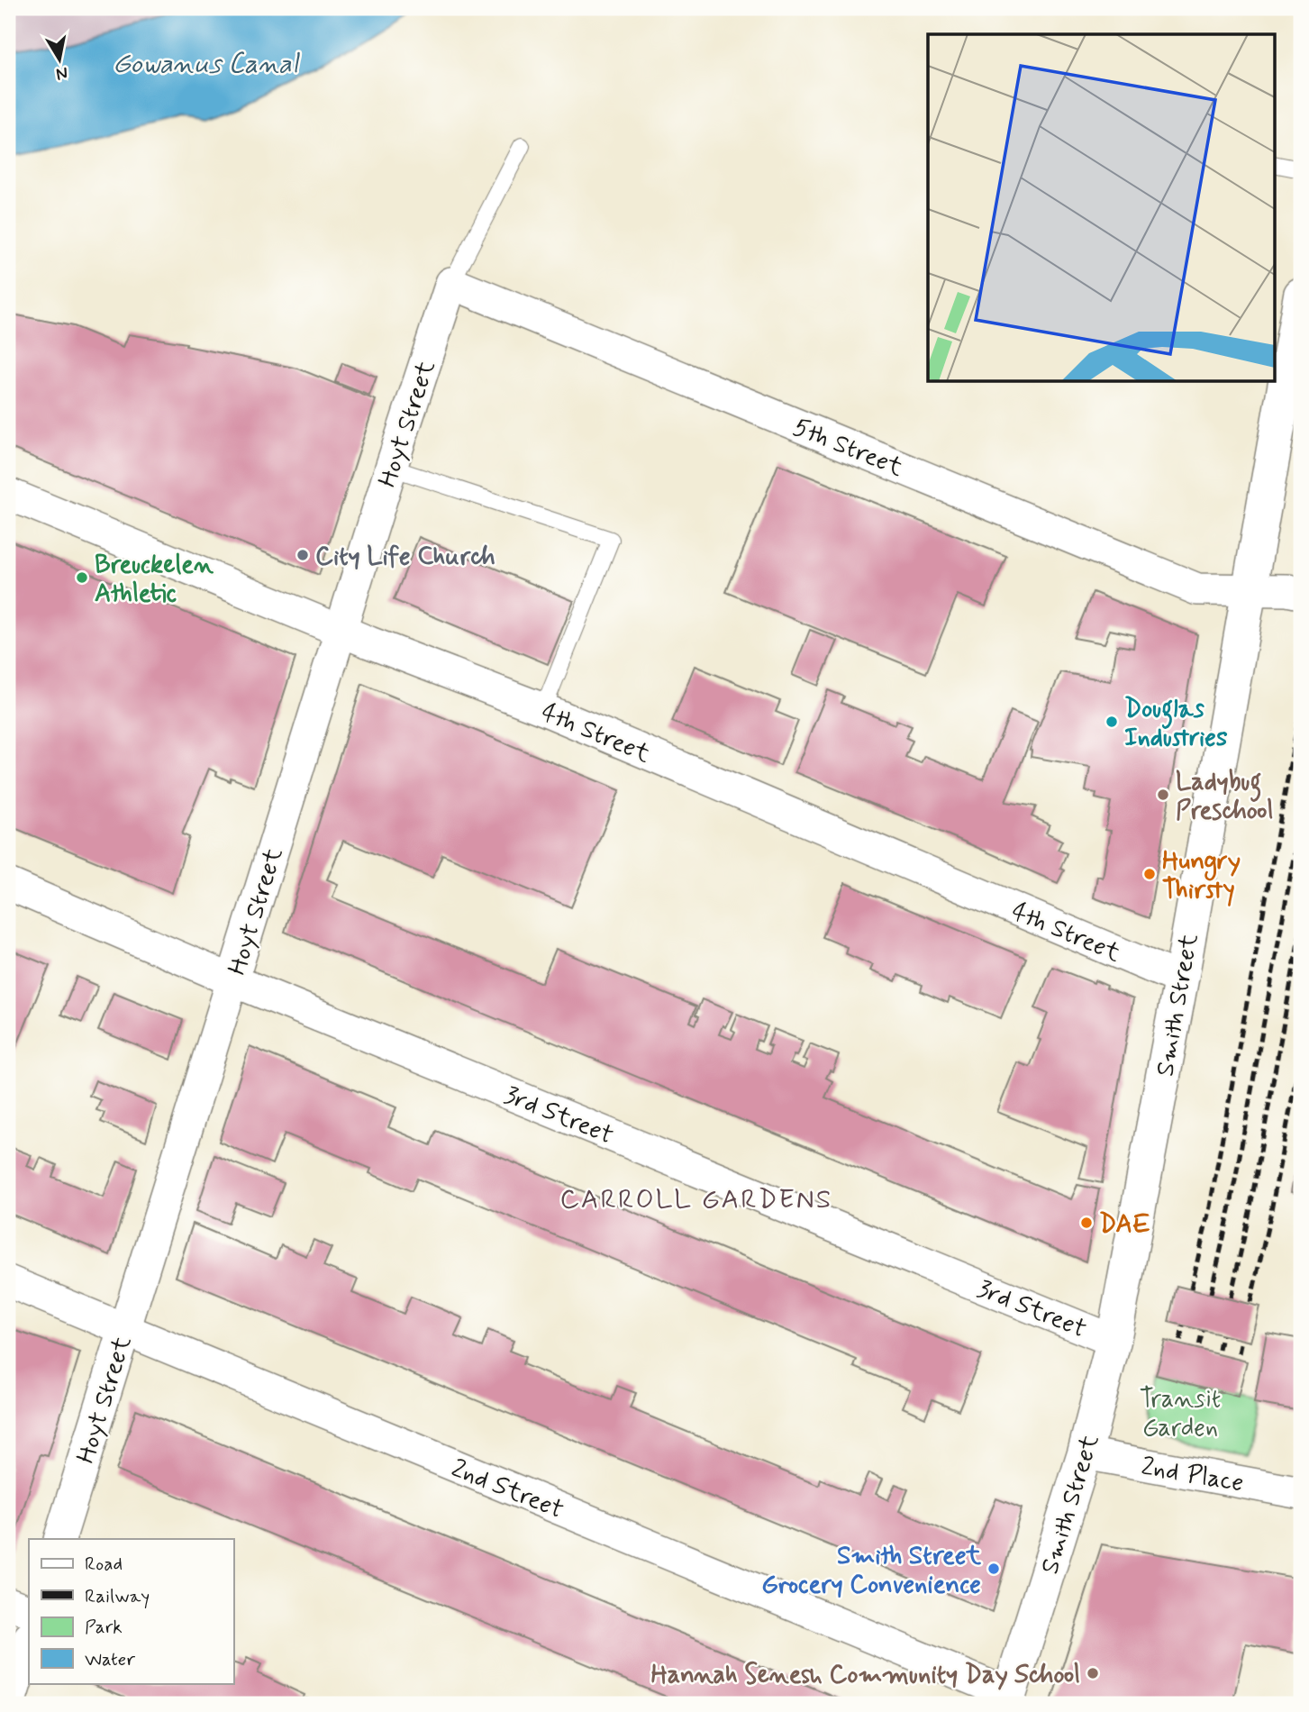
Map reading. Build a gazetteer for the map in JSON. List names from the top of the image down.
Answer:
{
  "streets": {
    "street": [
      "Hoyt Street",
      "5th Street",
      "4th Street",
      "Smith Street",
      "3rd Street",
      "2nd Place",
      "2nd Street"
    ]
  },
  "crossings": [
    ["Hoyt Street", "5th Street"],
    ["Hoyt Street", "4th Street"],
    ["Hoyt Street", "3rd Street"],
    ["Hoyt Street", "2nd Street"],
    ["5th Street", "Smith Street"],
    ["4th Street", "Smith Street"],
    ["Smith Street", "3rd Street"],
    ["Smith Street", "2nd Place"],
    ["Smith Street", "2nd Street"]
  ],
  "districts": ["CARROLL GARDENS"],
  "water": ["Gowanus Canal"],
  "parks": ["Transit Garden"],
  "places": [
    "City Life Church",
    "Breuckelen Athletic",
    "Douglas Industries",
    "Ladybug Preschool",
    "Hungry Thirsty",
    "DAE",
    "Smith Street Grocery Convenience",
    "Hannah Senesh Community Day School"
  ],
  "legend": [
    "Road",
    "Railway",
    "Park",
    "Water"
  ],
  "north": "bottom"
}
